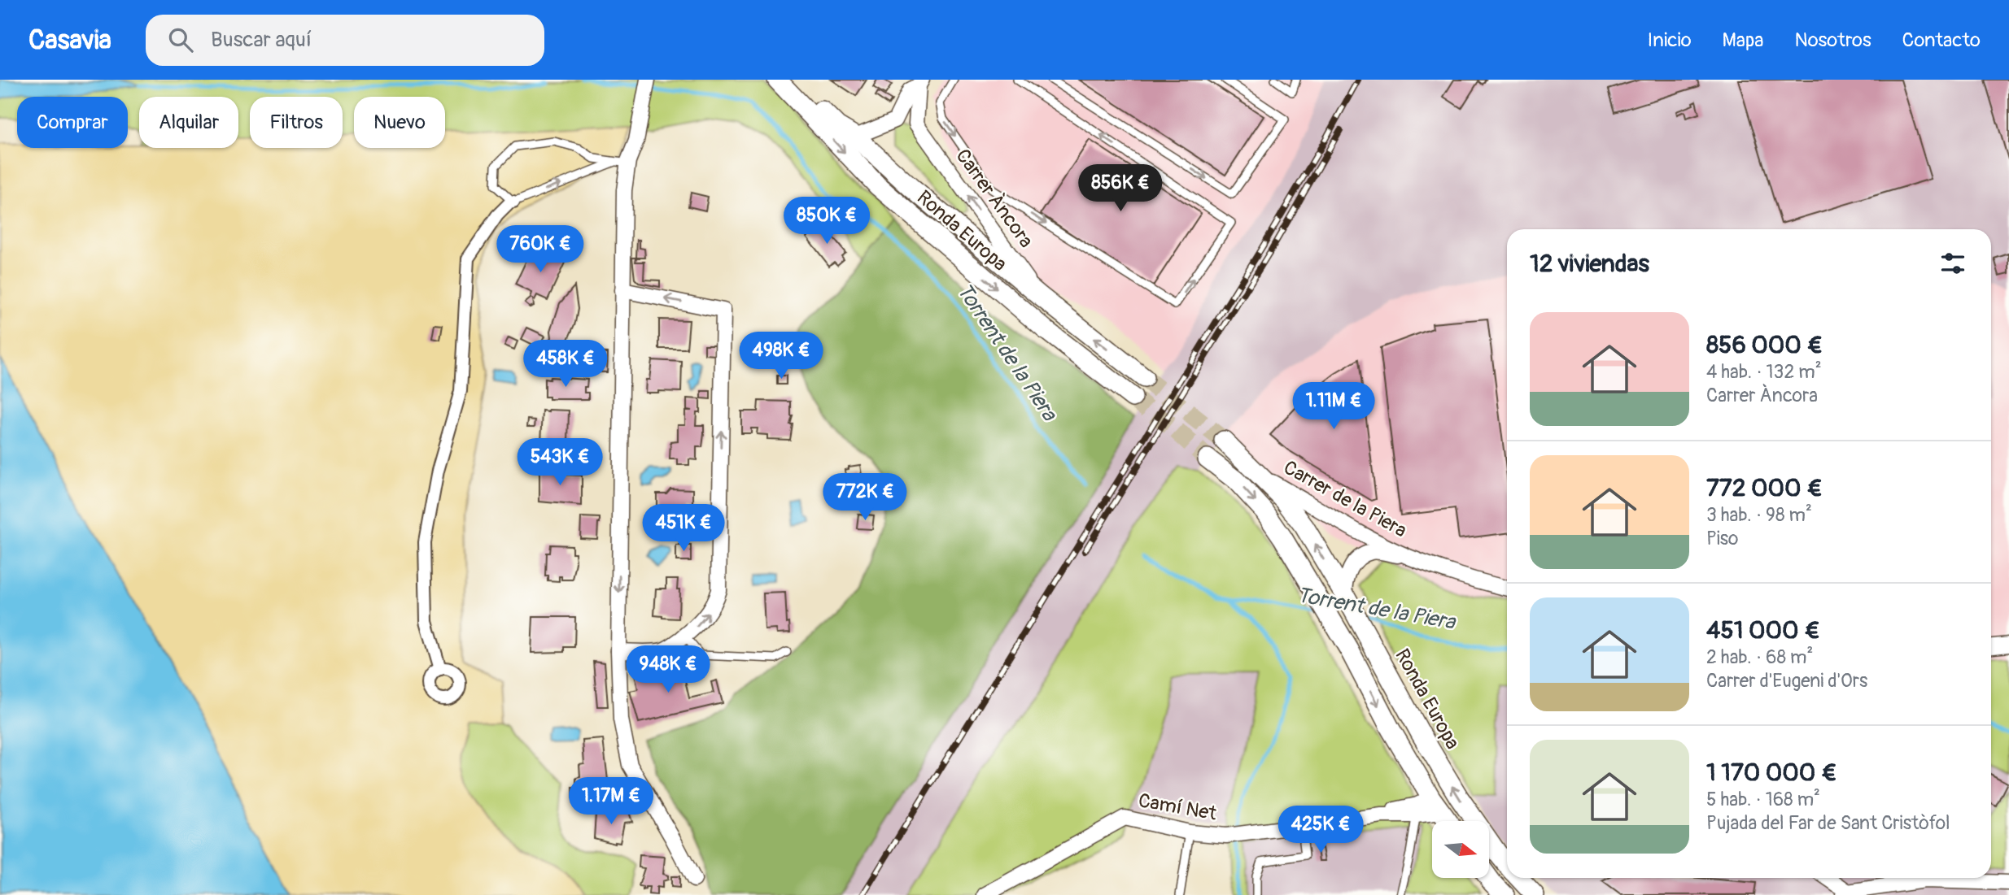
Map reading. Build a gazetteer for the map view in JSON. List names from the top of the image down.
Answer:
{
  "streets": {
    "street": [
      "Carrer Àncora",
      "Ronda Europa",
      "Carrer de la Piera",
      "Camí Net"
    ]
  },
  "crossings": [
    ["Carrer Àncora", "Ronda Europa"],
    ["Ronda Europa", "Carrer de la Piera"]
  ],
  "one_way": ["Carrer Àncora"],
  "water": ["Torrent de la Piera"],
  "north": "right",
  "page": {
    "header": "Casavia",
    "search": "Buscar aquí",
    "nav": [
      "Inicio",
      "Mapa",
      "Nosotros",
      "Contacto"
    ],
    "chip": [
      "Comprar",
      "Alquilar",
      "Filtros",
      "Nuevo"
    ],
    "price": [
      "856K €",
      "850K €",
      "760K €",
      "498K €",
      "458K €",
      "1.11M €",
      "543K €",
      "772K €",
      "451K €",
      "948K €",
      "1.17M €",
      "425K €"
    ],
    "heading": "12 viviendas",
    "list": [
      {
        "name": "856 000 €",
        "note": "4 hab. · 132 m² · Carrer Àncora"
      },
      {
        "name": "772 000 €",
        "note": "3 hab. · 98 m² · Piso"
      },
      {
        "name": "451 000 €",
        "note": "2 hab. · 68 m² · Carrer d'Eugeni d'Ors"
      },
      {
        "name": "1 170 000 €",
        "note": "5 hab. · 168 m² · Pujada del Far de Sant Cristòfol"
      }
    ]
  }
}
